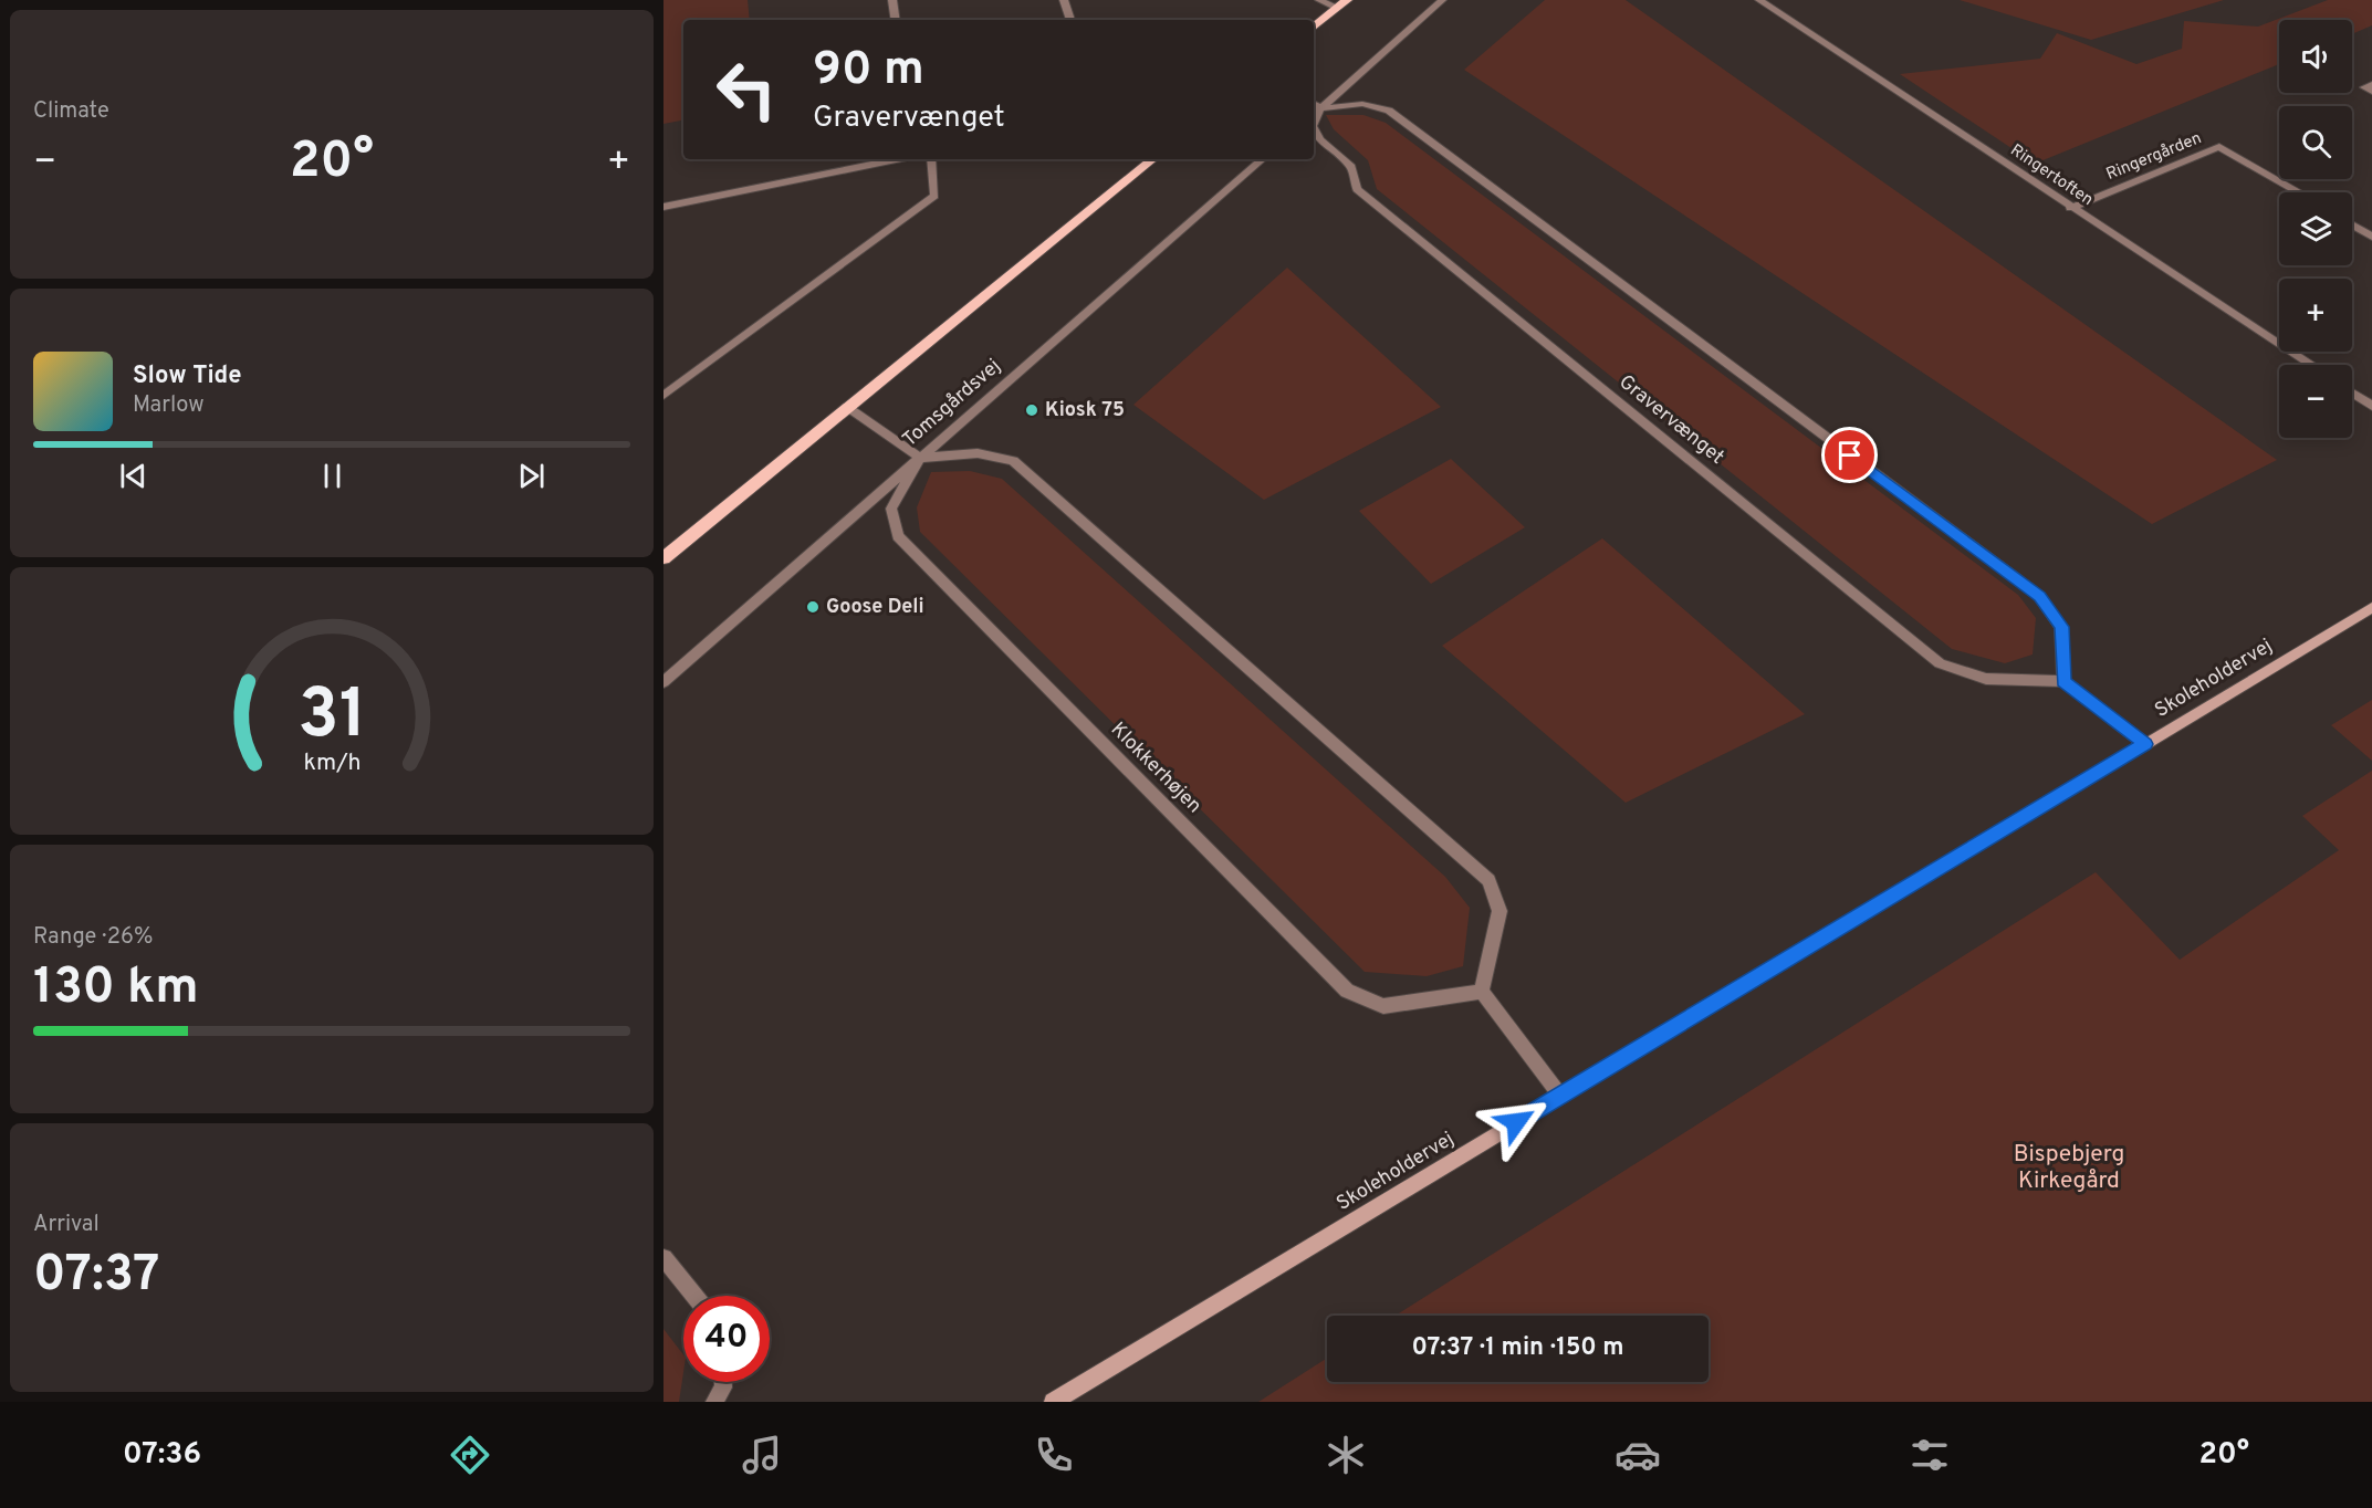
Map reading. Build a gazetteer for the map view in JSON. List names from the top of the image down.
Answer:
{
  "streets": {
    "street": [
      "Ringergården",
      "Ringertoften",
      "Tomsgårdsvej",
      "Gravervænget",
      "Skoleholdervej",
      "Klokkerhøjen"
    ]
  },
  "crossings": [
    ["Ringergården", "Ringertoften"],
    ["Tomsgårdsvej", "Klokkerhøjen"]
  ],
  "parks": ["Bispebjerg Kirkegård"],
  "places": ["Kiosk 75", "Goose Deli"],
  "page": {
    "tile": [
      "Climate",
      ["Range · 26%", "130 km"],
      ["Arrival", "07:37"]
    ],
    "map_buttons": ["+", "−"],
    "turn": ["90 m", "Gravervænget"],
    "heat": ["−", "20°", "+"],
    "song": ["Slow Tide", "Marlow"],
    "limit": "40",
    "trip": "07:37 · 1 min · 150 m",
    "tabs": ["07:36", "20°"],
    "gauge": ["31", "km/h"]
  }
}
